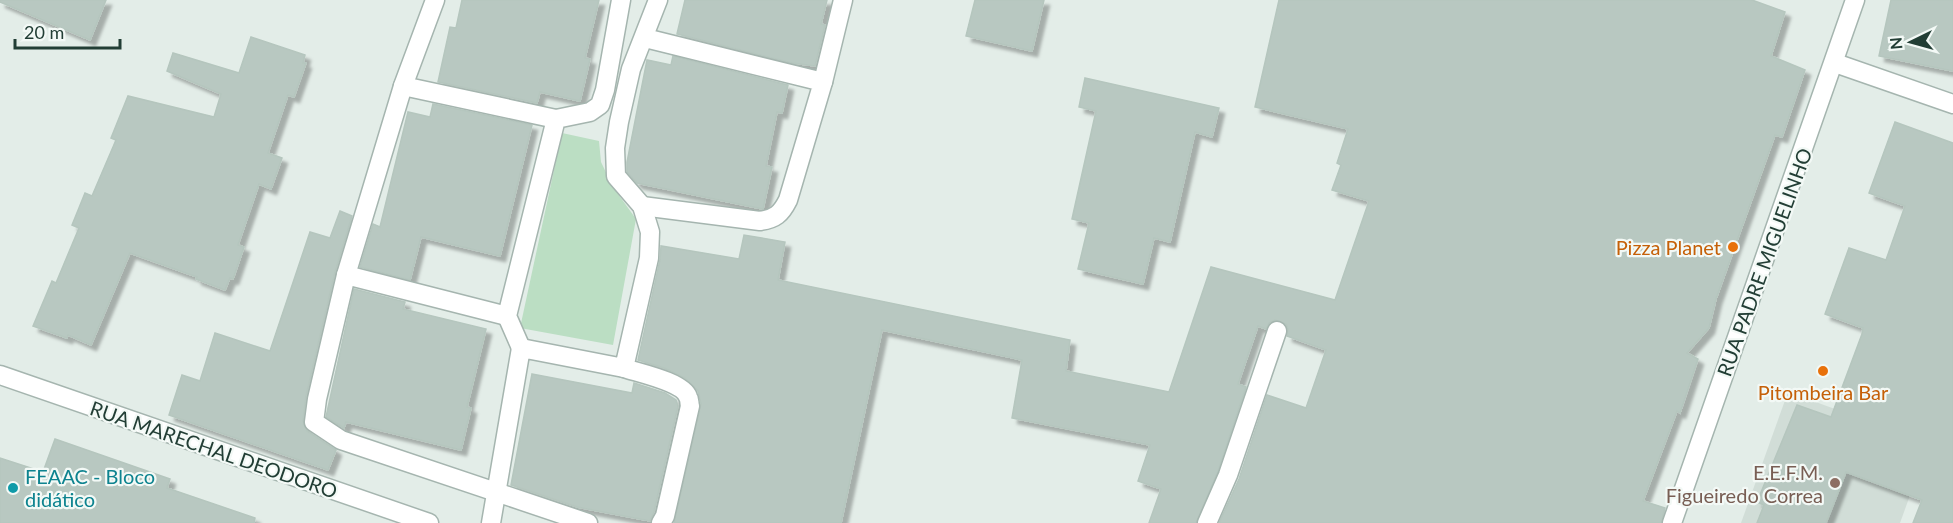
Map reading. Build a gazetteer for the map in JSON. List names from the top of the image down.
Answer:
{
  "streets": {
    "street": ["RUA PADRE MIGUELINHO", "RUA MARECHAL DEODORO"]
  },
  "places": [
    "Pizza Planet",
    "Pitombeira Bar",
    "E.E.F.M. Figueiredo Correa",
    "FEAAC - Bloco didático"
  ],
  "scale_bar": "20 m",
  "north": "left"
}
